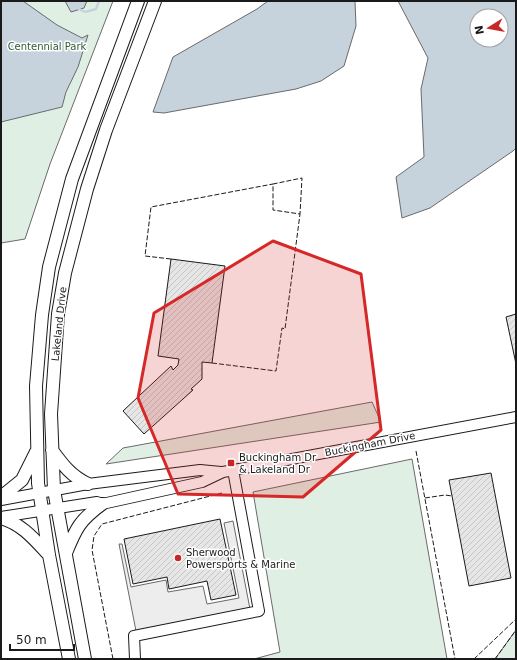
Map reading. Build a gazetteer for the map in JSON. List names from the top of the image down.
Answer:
{
  "streets": {
    "main road": ["Lakeland Drive"],
    "street": ["Buckingham Drive"]
  },
  "crossings": [
    ["Lakeland Drive", "Buckingham Drive"]
  ],
  "parks": ["Centennial Park"],
  "places": {
    "transit": ["Buckingham Dr & Lakeland Dr"],
    "other": ["Sherwood Powersports & Marine"]
  },
  "scale_bar": "50 m",
  "north": "left"
}
